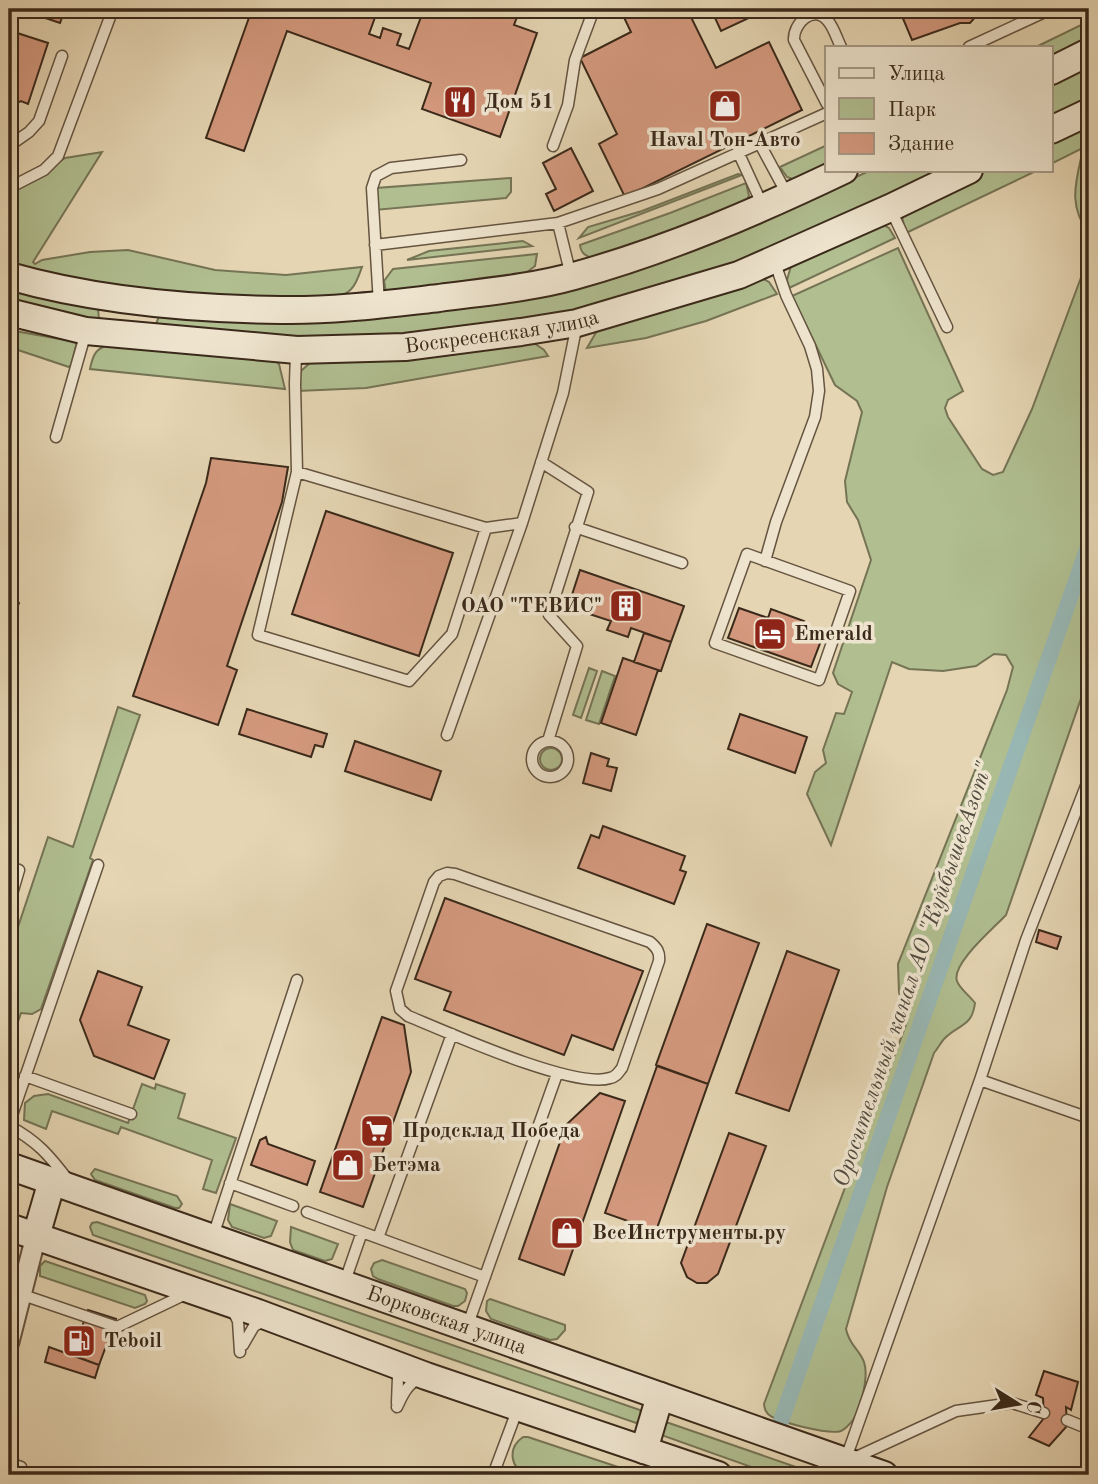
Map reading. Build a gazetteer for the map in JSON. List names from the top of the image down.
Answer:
{
  "streets": {
    "main road": ["Воскресенская улица", "Борковская улица"]
  },
  "water": ["Оросительный канал АО \"КуйбышевАзот\""],
  "places": {
    "restaurant": ["Дом 51"],
    "shop": ["Haval Тон-Авто", "Бетэма", "ВсеИнструменты.ру"],
    "building": ["ОАО \"ТЕВИС\""],
    "hotel": ["Emerald"],
    "supermarket": ["Продсклад Победа"],
    "fuel station": ["Teboil"]
  },
  "legend": ["Улица", "Парк", "Здание"],
  "north": "right"
}
